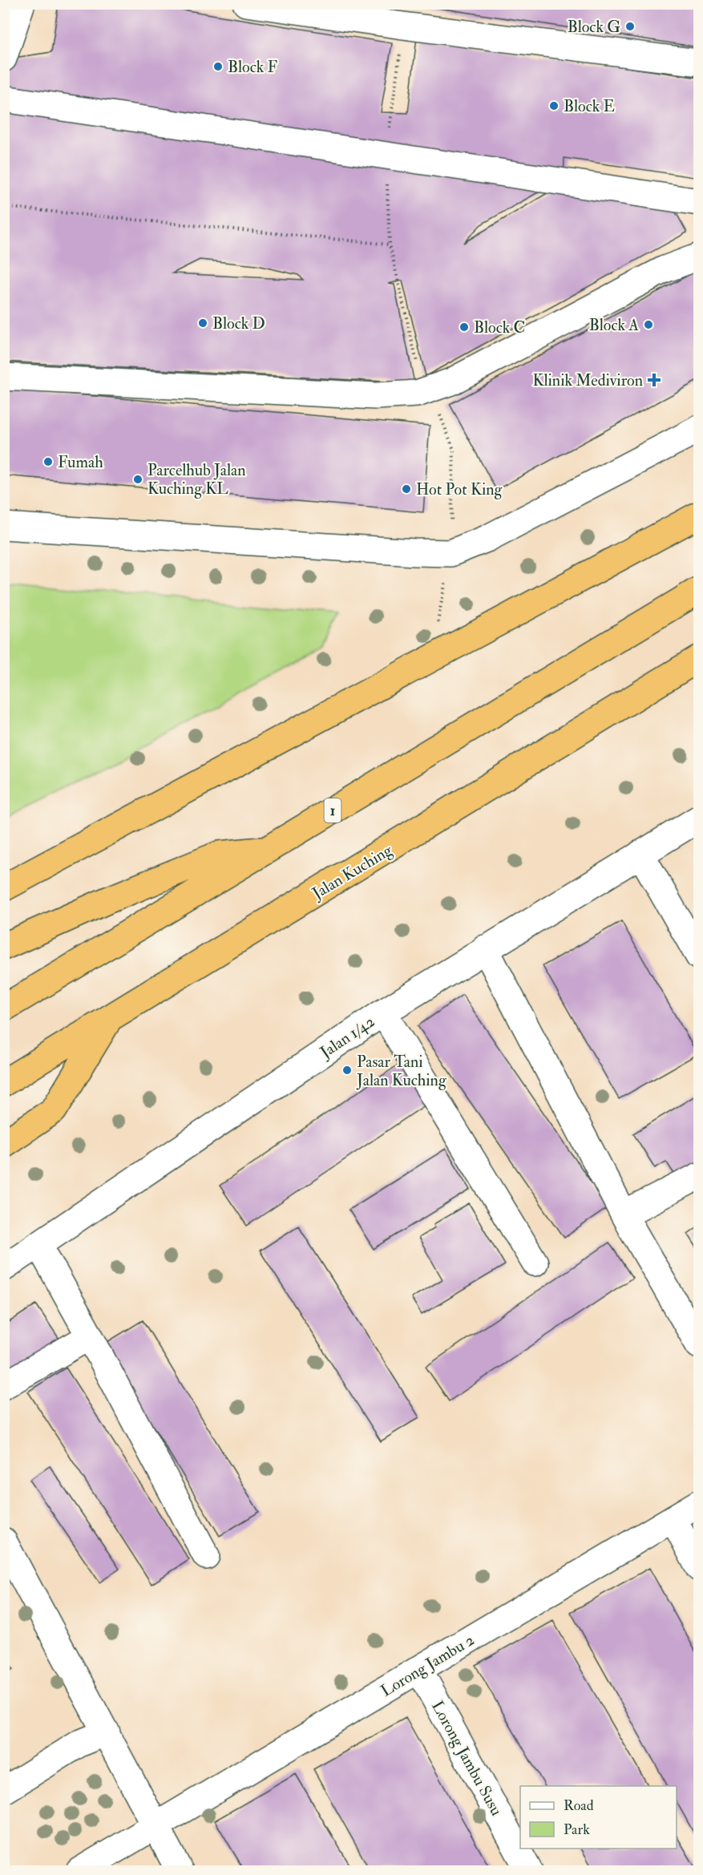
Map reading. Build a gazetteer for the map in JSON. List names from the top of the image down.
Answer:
{
  "streets": {
    "highway": ["1", "Jalan Kuching"],
    "street": ["Jalan 1/42", "Lorong Jambu 2", "Lorong Jambu Susu"]
  },
  "crossings": [
    ["Lorong Jambu 2", "Lorong Jambu Susu"]
  ],
  "places": {
    "other": [
      "Block G",
      "Block F",
      "Block E",
      "Block D",
      "Block A",
      "Block C",
      "Fumah",
      "Parcelhub Jalan Kuching KL",
      "Hot Pot King",
      "Pasar Tani Jalan Kuching"
    ],
    "health": ["Klinik Mediviron"]
  },
  "legend": ["Road", "Park"]
}
